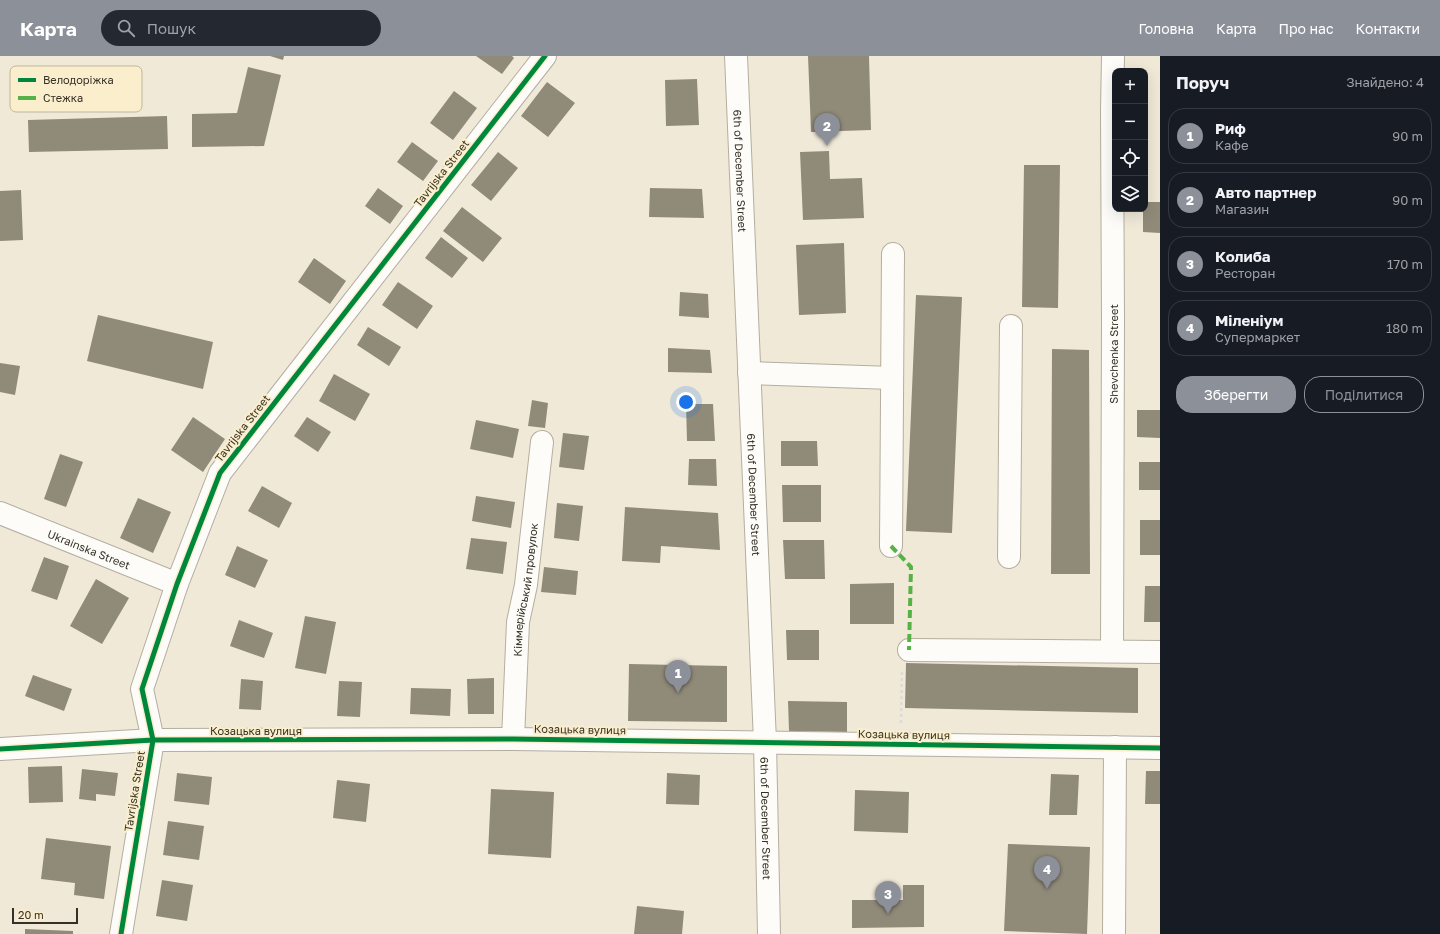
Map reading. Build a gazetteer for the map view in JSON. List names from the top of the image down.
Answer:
{
  "streets": {
    "street": [
      "6th of December Street",
      "Tavrijska Street",
      "Shevchenka Street",
      "Ukrainska Street",
      "Кіммерійський провулок",
      "Козацька вулиця"
    ]
  },
  "crossings": [
    ["6th of December Street", "Козацька вулиця"],
    ["Tavrijska Street", "Ukrainska Street"],
    ["Tavrijska Street", "Козацька вулиця"],
    ["Кіммерійський провулок", "Козацька вулиця"]
  ],
  "legend": ["Велодоріжка", "Стежка"],
  "scale_bar": "20 m",
  "page": {
    "header": "Карта",
    "search": "Пошук",
    "nav": [
      "Головна",
      "Карта",
      "Про нас",
      "Контакти"
    ],
    "heading": ["Поруч", "Знайдено: 4"],
    "map_buttons": ["+", "−"],
    "list": [
      {
        "mark": "1",
        "name": "Риф",
        "note": "Кафе",
        "value": "90 m"
      },
      {
        "mark": "2",
        "name": "Авто партнер",
        "note": "Магазин",
        "value": "90 m"
      },
      {
        "mark": "3",
        "name": "Колиба",
        "note": "Ресторан",
        "value": "170 m"
      },
      {
        "mark": "4",
        "name": "Міленіум",
        "note": "Супермаркет",
        "value": "180 m"
      }
    ],
    "pins": [
      "2",
      "1",
      "4",
      "3"
    ],
    "buttons": ["Зберегти", "Поділитися"],
    "scale": "20 m"
  }
}
